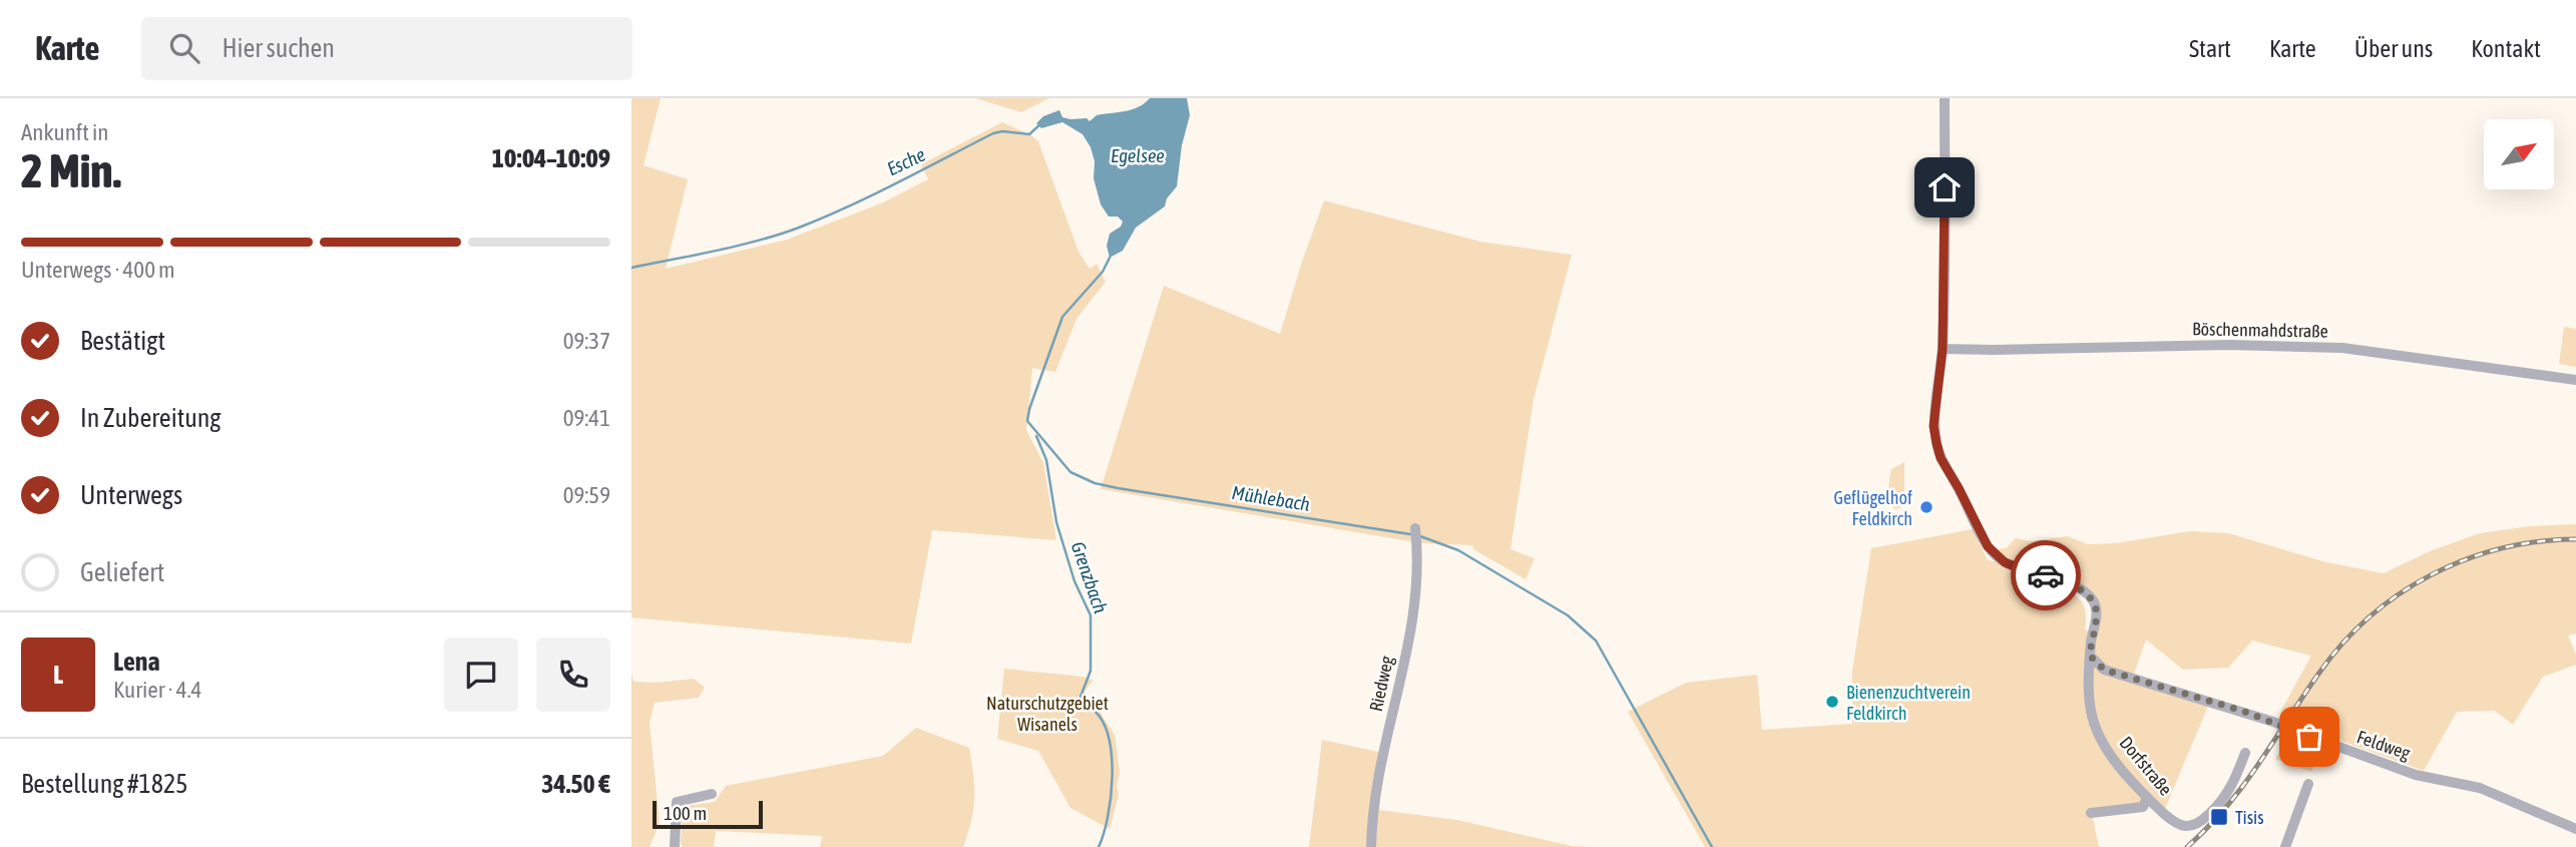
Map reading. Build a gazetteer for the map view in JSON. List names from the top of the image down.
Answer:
{
  "streets": {
    "street": [
      "Böschenmahdstraße",
      "Riedweg",
      "Feldweg",
      "Dorfstraße"
    ]
  },
  "crossings": [
    ["Böschenmahdstraße", "Dorfstraße"],
    ["Feldweg", "Dorfstraße"]
  ],
  "water": [
    "Egelsee",
    "Esche",
    "Mühlebach",
    "Grenzbach"
  ],
  "parks": ["Naturschutzgebiet Wisanels"],
  "places": {
    "other": ["Geflügelhof Feldkirch", "Bienenzuchtverein Feldkirch"],
    "transit": ["Tisis"]
  },
  "scale_bar": "100 m",
  "north": "top right",
  "page": {
    "header": "Karte",
    "search": "Hier suchen",
    "nav": [
      "Start",
      "Karte",
      "Über uns",
      "Kontakt"
    ],
    "heading": ["2 Min.", "Ankunft in", "10:04–10:09"],
    "panel": [
      "Lena",
      "Kurier · 4.4",
      "Bestellung #1825",
      "34.50 €"
    ],
    "bar": "Unterwegs · 400 m",
    "list": [
      ["Bestätigt", "09:37"],
      ["In Zubereitung", "09:41"],
      ["Unterwegs", "09:59"],
      "Geliefert"
    ],
    "round": "L",
    "scale": "100 m"
  }
}
